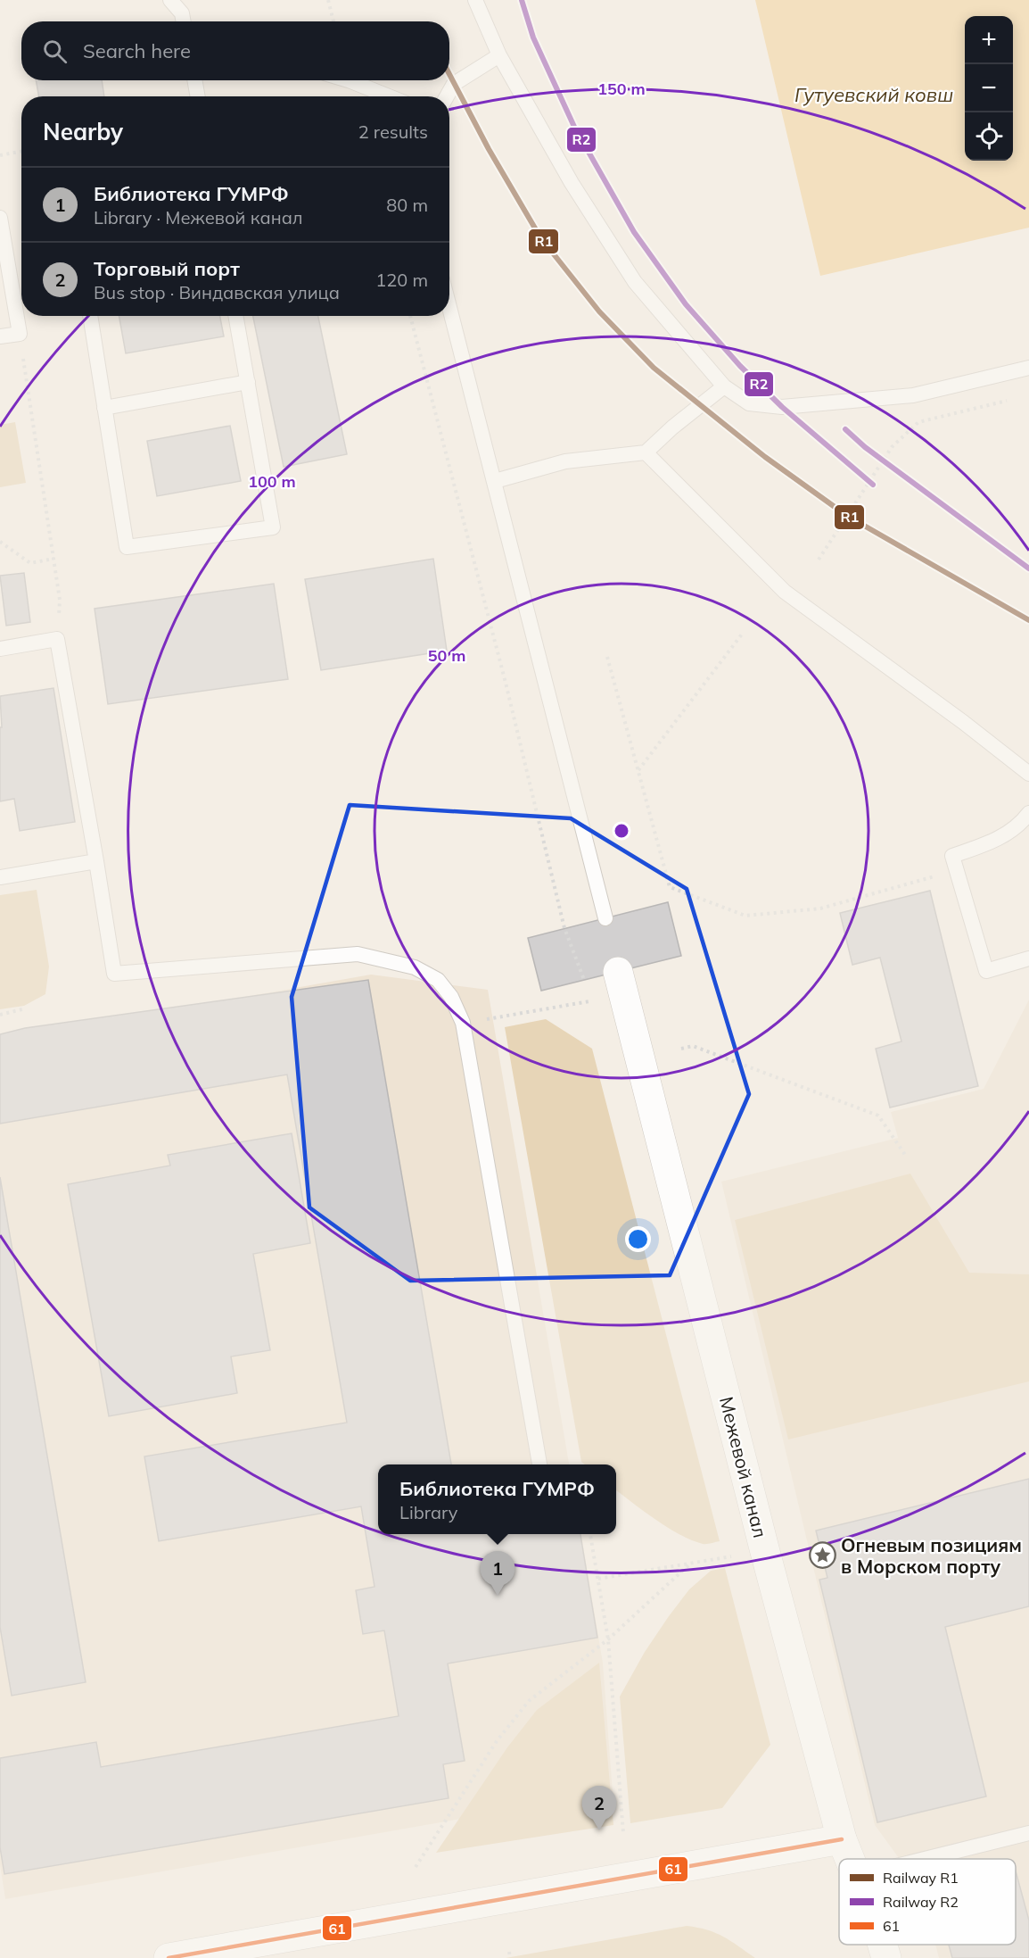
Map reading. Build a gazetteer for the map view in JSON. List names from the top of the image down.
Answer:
{
  "streets": {
    "street": ["Межевой канал"]
  },
  "water": ["Гутуевский ковш"],
  "places": {
    "place": ["Огневым позициям в Морском порту"]
  },
  "lines": ["rail line R2", "rail line R1", "transit line 61"],
  "legend": ["Railway R1", "Railway R2", "61"],
  "page": {
    "map_buttons": ["+", "−"],
    "search": "Search here",
    "heading": ["Nearby", "2 results"],
    "list": [
      {
        "mark": "1",
        "name": "Библиотека ГУМРФ",
        "note": "Library · Межевой канал",
        "value": "80 m"
      },
      {
        "mark": "2",
        "name": "Торговый порт",
        "note": "Bus stop · Виндавская улица",
        "value": "120 m"
      }
    ],
    "popup": ["Библиотека ГУМРФ", "Library"],
    "pins": ["1", "2"]
  },
  "rings": ["150 m", "100 m", "50 m"]
}
